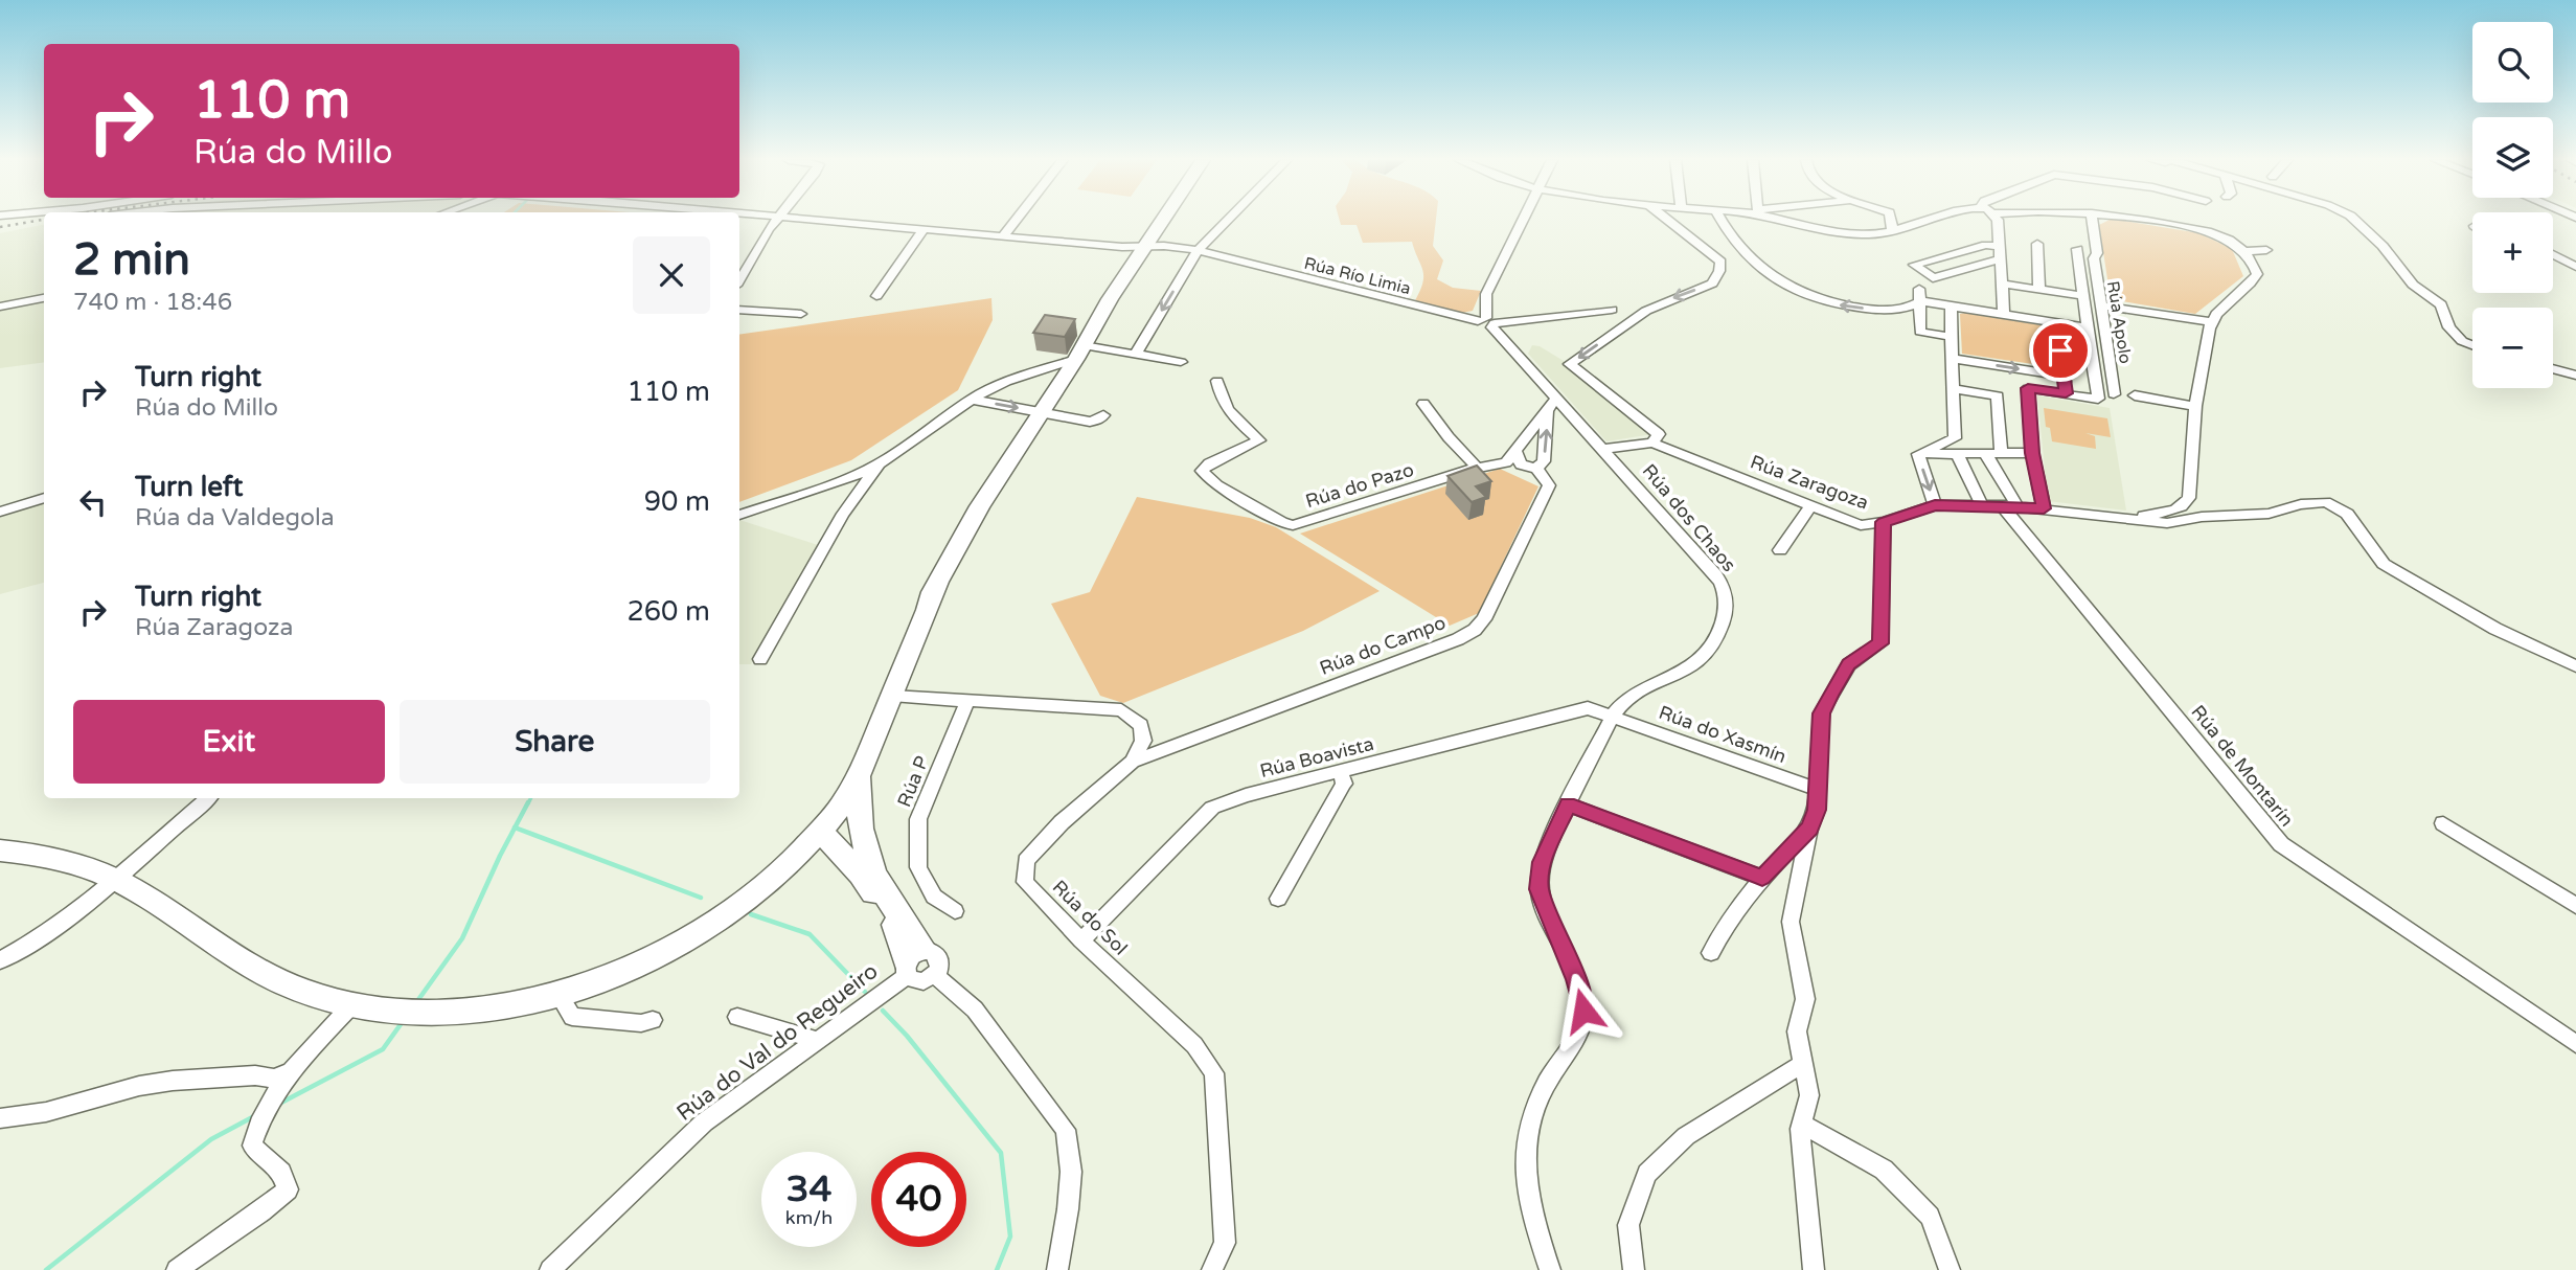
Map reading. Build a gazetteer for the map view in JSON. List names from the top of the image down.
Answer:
{
  "streets": {
    "street": [
      "Rúa Río Limia",
      "Rúa Apolo",
      "Rúa Zaragoza",
      "Rúa do Pazo",
      "Rúa dos Chaos",
      "Rúa do Campo",
      "Rúa do Xasmín",
      "Rúa Boavista",
      "Rúa de Montarín",
      "Rúa P",
      "Rúa do Sol",
      "Rúa do Val do Regueiro"
    ]
  },
  "crossings": [
    ["Rúa Río Limia", "Rúa dos Chaos"],
    ["Rúa Zaragoza", "Rúa dos Chaos"],
    ["Rúa Zaragoza", "Rúa de Montarín"],
    ["Rúa do Pazo", "Rúa dos Chaos"],
    ["Rúa do Pazo", "Rúa do Campo"],
    ["Rúa dos Chaos", "Rúa do Xasmín"],
    ["Rúa dos Chaos", "Rúa Boavista"],
    ["Rúa do Campo", "Rúa do Sol"],
    ["Rúa do Xasmín", "Rúa Boavista"],
    ["Rúa Boavista", "Rúa do Sol"]
  ],
  "page": {
    "map_buttons": ["+", "−"],
    "turn": ["110 m", "Rúa do Millo"],
    "heading": ["2 min", "740 m · 18:46"],
    "list": [
      {
        "name": "Turn right",
        "note": "Rúa do Millo",
        "value": "110 m"
      },
      {
        "name": "Turn left",
        "note": "Rúa da Valdegola",
        "value": "90 m"
      },
      {
        "name": "Turn right",
        "note": "Rúa Zaragoza",
        "value": "260 m"
      }
    ],
    "buttons": ["Exit", "Share"],
    "speed": "34 km/h",
    "limit": "40"
  }
}
